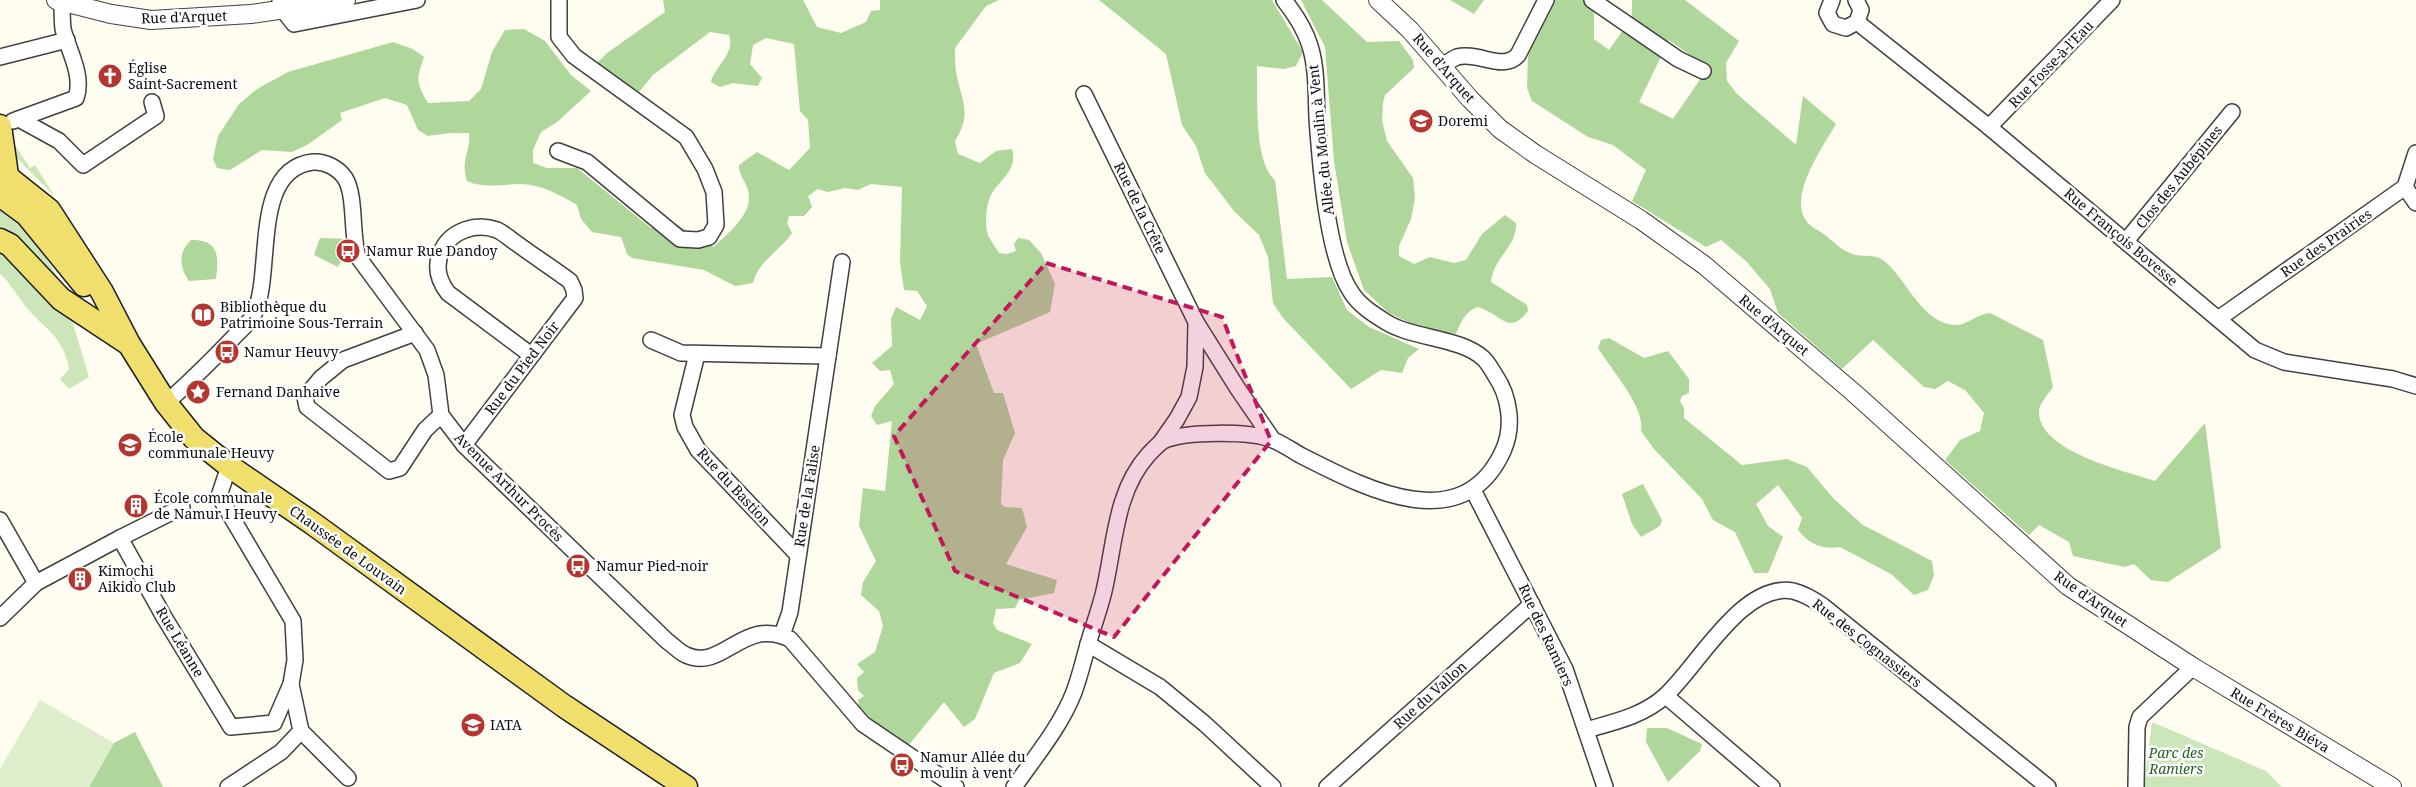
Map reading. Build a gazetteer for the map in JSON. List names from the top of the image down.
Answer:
{
  "streets": {
    "main road": ["Chaussée de Louvain"],
    "street": [
      "Rue d'Arquet",
      "Rue Fosse-à-l'Eau",
      "Allée du Moulin à Vent",
      "Clos des Aubépines",
      "Rue de la Crête",
      "Rue François Bovesse",
      "Rue des Prairies",
      "Rue du Pied Noir",
      "Avenue Arthur Procès",
      "Rue du Bastion",
      "Rue de la Falise",
      "Rue des Ramiers",
      "Rue Léanne",
      "Rue des Cognassiers",
      "Rue du Vallon",
      "Rue Frères Biéva"
    ]
  },
  "crossings": [
    ["Rue d'Arquet", "Rue Frères Biéva"],
    ["Rue Fosse-à-l'Eau", "Rue François Bovesse"],
    ["Allée du Moulin à Vent", "Rue de la Crête"],
    ["Allée du Moulin à Vent", "Rue des Ramiers"],
    ["Clos des Aubépines", "Rue François Bovesse"],
    ["Rue François Bovesse", "Rue des Prairies"],
    ["Rue du Pied Noir", "Avenue Arthur Procès"],
    ["Avenue Arthur Procès", "Rue de la Falise"],
    ["Avenue Arthur Procès", "Chaussée de Louvain"],
    ["Rue du Bastion", "Rue de la Falise"],
    ["Rue des Ramiers", "Rue des Cognassiers"],
    ["Rue des Ramiers", "Rue du Vallon"]
  ],
  "parks": ["Parc des Ramiers"],
  "places": {
    "church": ["Église Saint-Sacrement"],
    "school or university": ["Doremi", "École communale Heuvy", "IATA"],
    "bus stop": [
      "Namur Rue Dandoy",
      "Namur Heuvy",
      "Namur Pied-noir",
      "Namur Allée du moulin à vent"
    ],
    "library": ["Bibliothèque du Patrimoine Sous-Terrain"],
    "place": ["Fernand Danhaive"],
    "building": ["École communale de Namur I Heuvy", "Kimochi Aikido Club"]
  }
}
